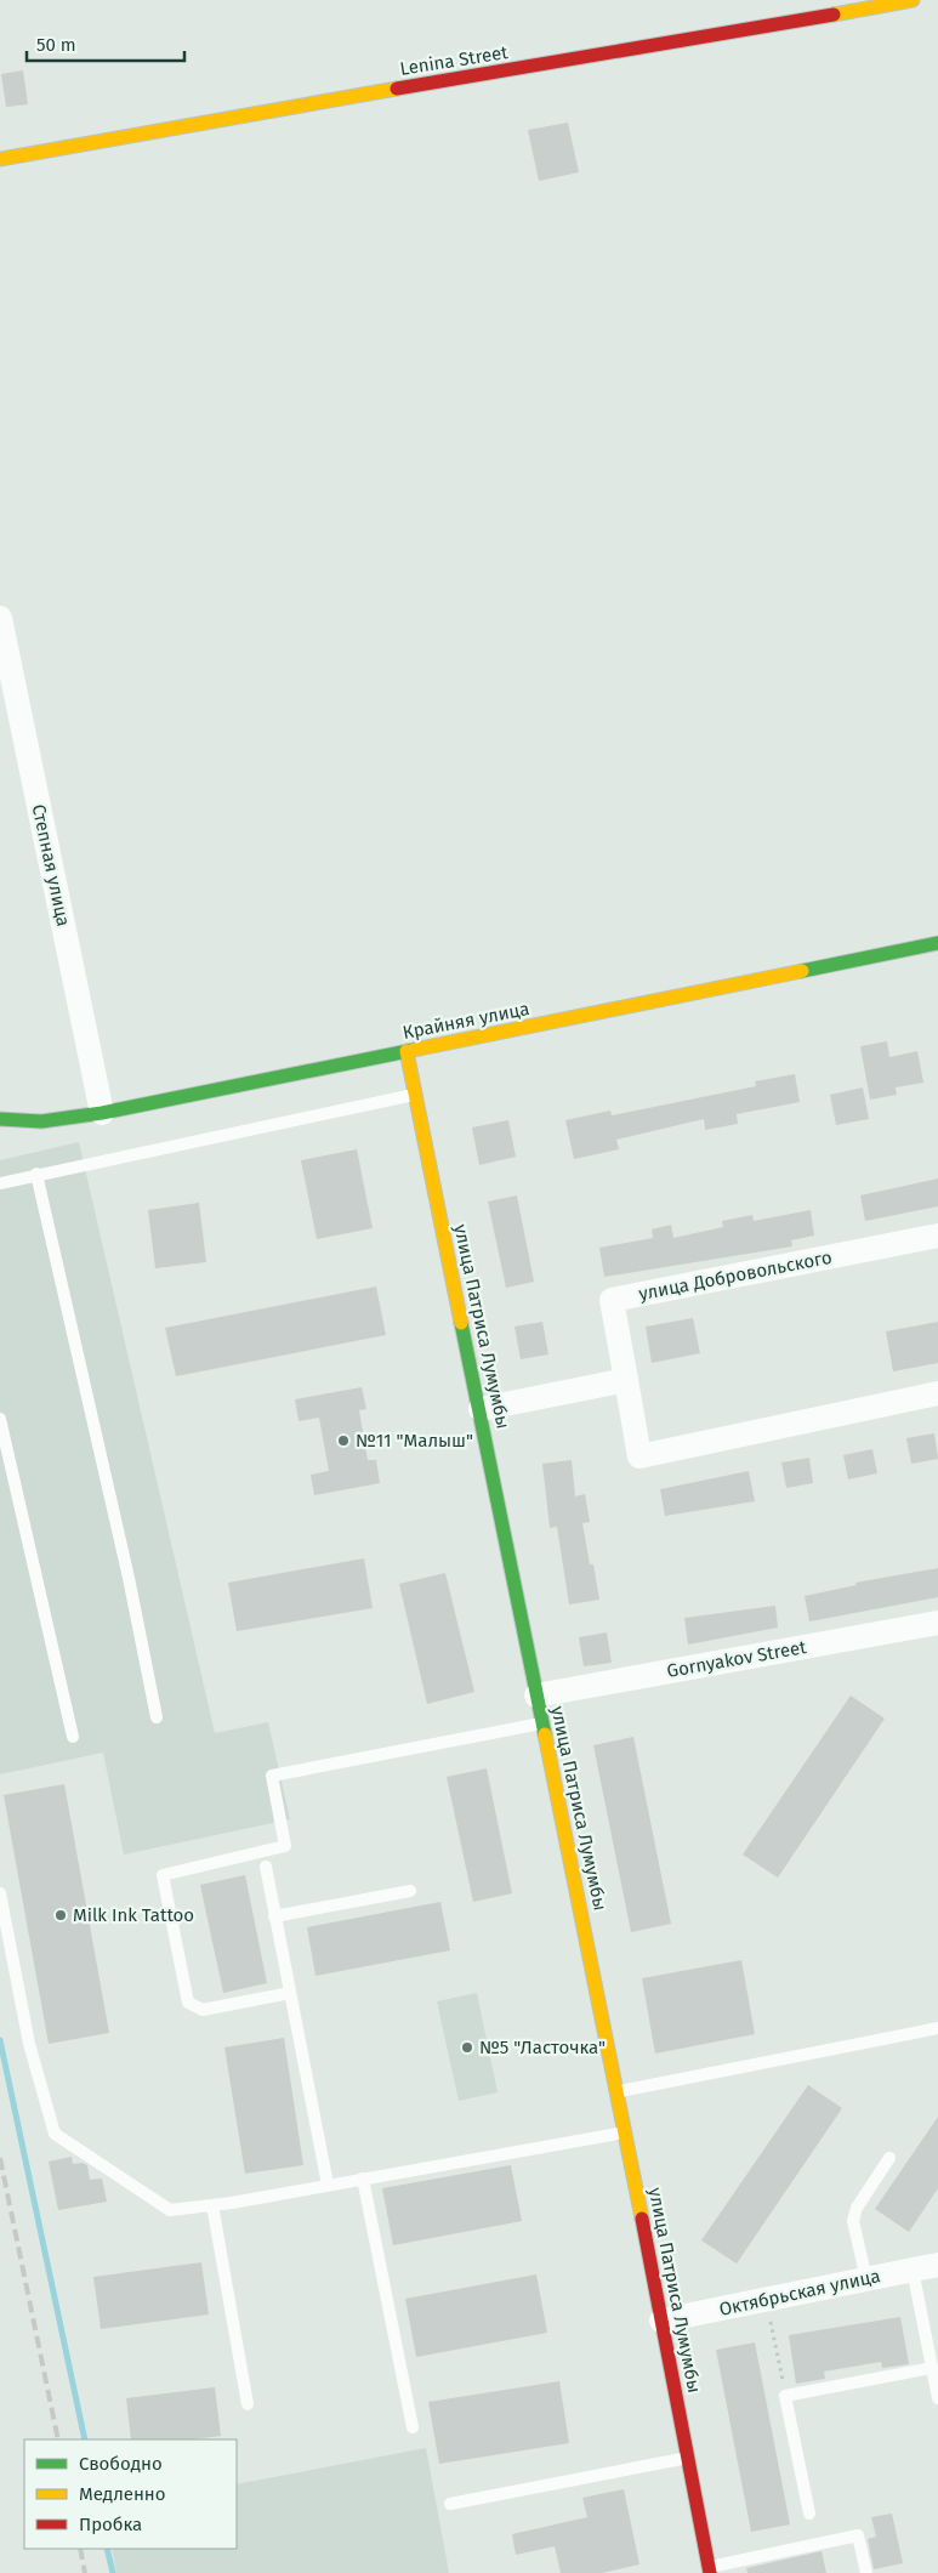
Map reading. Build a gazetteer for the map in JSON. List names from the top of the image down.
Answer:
{
  "streets": {
    "street": [
      "Lenina Street",
      "Степная улица",
      "Крайняя улица",
      "улица Добровольского",
      "улица Патриса Лумумбы",
      "Gornyakov Street",
      "Октябрьская улица"
    ]
  },
  "crossings": [
    ["Степная улица", "Крайняя улица"],
    ["Крайняя улица", "улица Патриса Лумумбы"],
    ["улица Патриса Лумумбы", "Gornyakov Street"],
    ["улица Патриса Лумумбы", "Октябрьская улица"]
  ],
  "places": ["№11 \"Малыш\"", "Milk Ink Tattoo", "№5 \"Ласточка\""],
  "legend": ["Свободно", "Медленно", "Пробка"],
  "scale_bar": "50 m"
}
